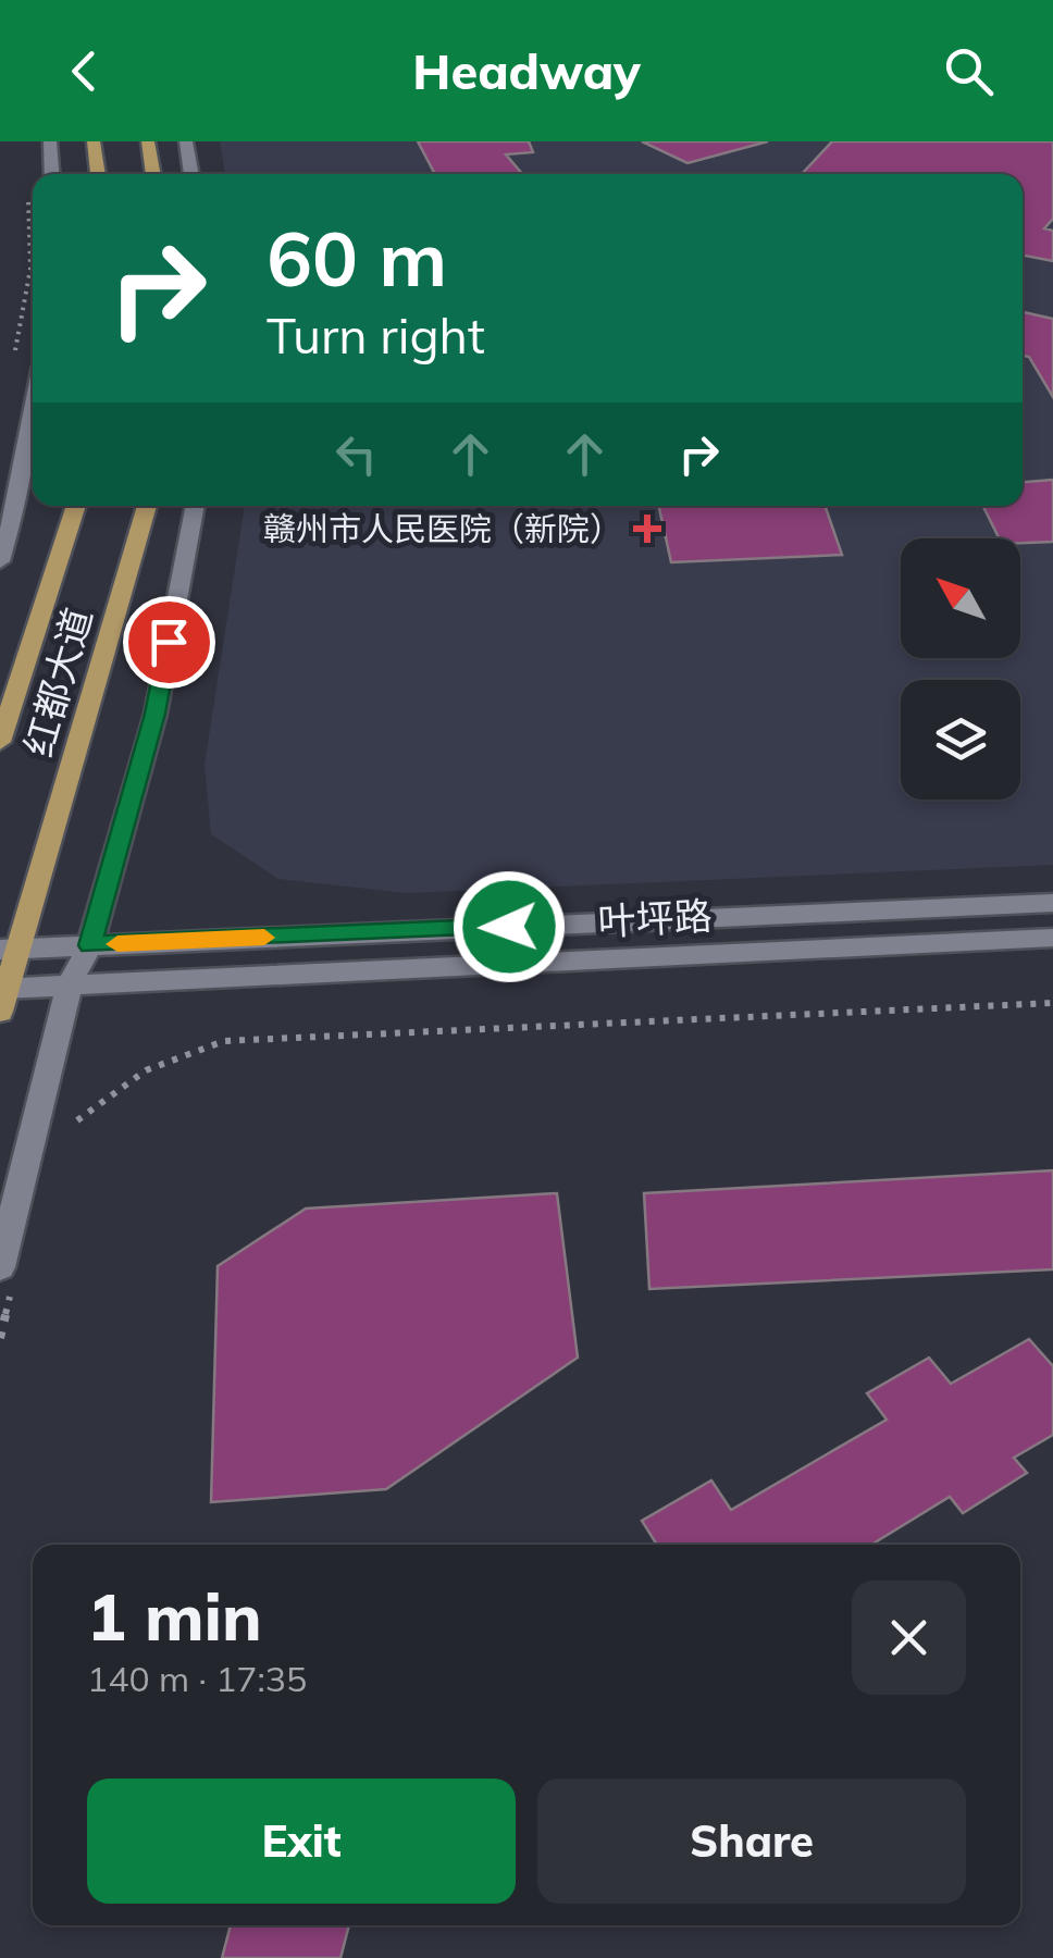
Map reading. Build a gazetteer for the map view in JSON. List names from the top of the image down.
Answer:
{
  "streets": {
    "main road": ["红都大道"],
    "street": ["叶坪路"]
  },
  "crossings": [
    ["红都大道", "叶坪路"]
  ],
  "places": {
    "health": ["赣州市人民医院（新院）"]
  },
  "north": "top left",
  "page": {
    "header": "Headway",
    "turn": ["60 m", "Turn right"],
    "heading": ["1 min", "140 m · 17:35"],
    "buttons": ["Exit", "Share"]
  }
}
